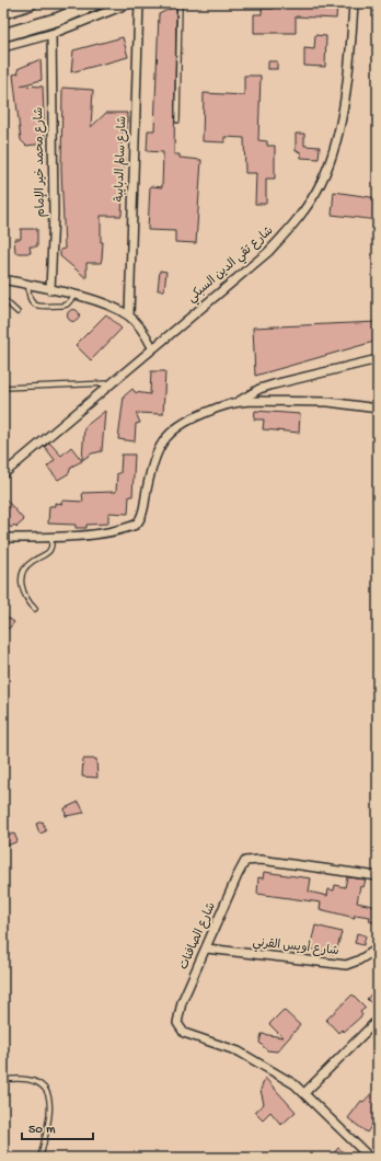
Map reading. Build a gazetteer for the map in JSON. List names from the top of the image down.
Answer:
{
  "streets": {
    "street": [
      "شارع سالم الدبايبة",
      "شارع محمد خير الإمام",
      "شارع تقي الدين السبكي",
      "شارع الصافنات",
      "شارع أويس القرني"
    ]
  },
  "crossings": [
    ["شارع الصافنات", "شارع أويس القرني"]
  ],
  "scale_bar": "50 m"
}
